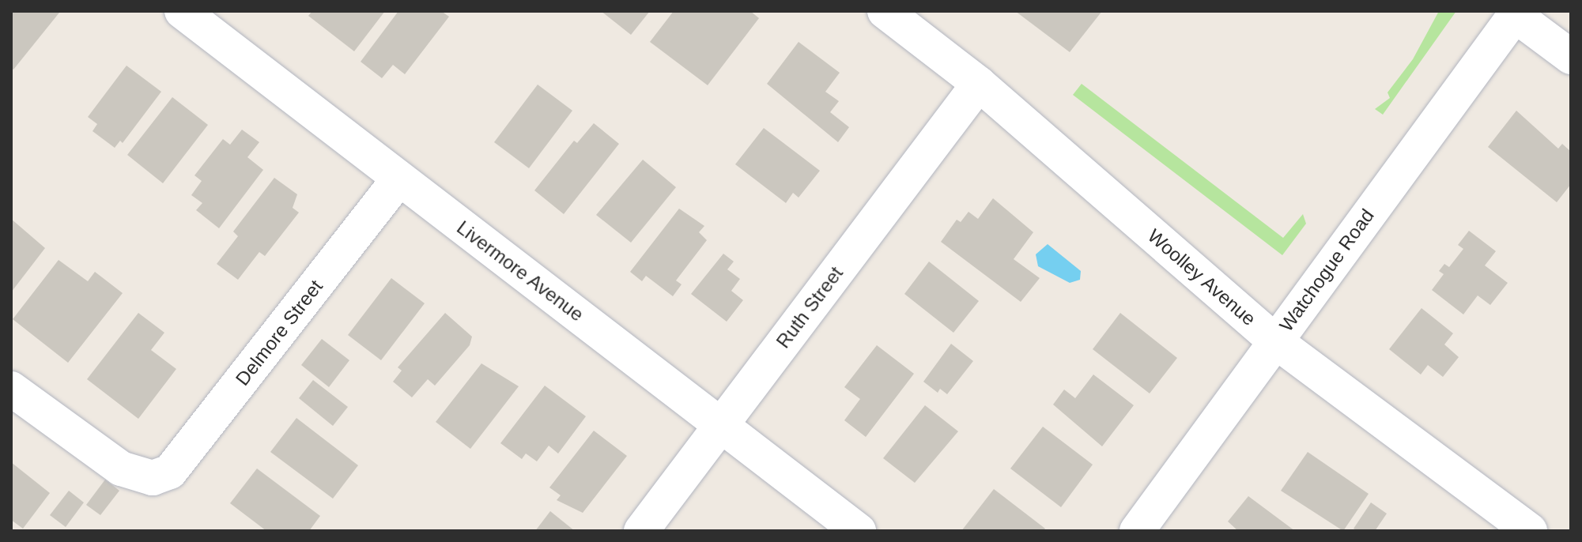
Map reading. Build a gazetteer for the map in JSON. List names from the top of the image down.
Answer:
{
  "streets": {
    "street": [
      "Watchogue Road",
      "Livermore Avenue",
      "Woolley Avenue",
      "Ruth Street",
      "Delmore Street"
    ]
  },
  "crossings": [
    ["Watchogue Road", "Woolley Avenue"],
    ["Livermore Avenue", "Ruth Street"],
    ["Livermore Avenue", "Delmore Street"],
    ["Woolley Avenue", "Ruth Street"]
  ]
}
